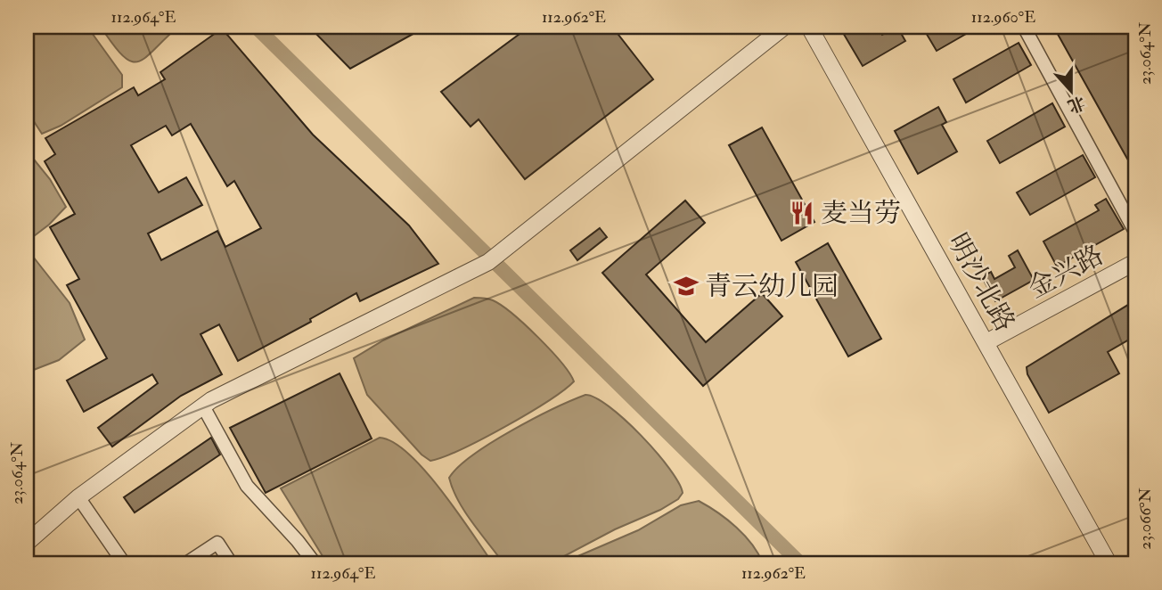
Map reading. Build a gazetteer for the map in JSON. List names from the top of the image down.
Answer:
{
  "streets": {
    "street": ["金兴路", "明沙北路"]
  },
  "crossings": [
    ["金兴路", "明沙北路"]
  ],
  "places": {
    "restaurant": ["麦当劳"],
    "school or university": ["青云幼儿园"]
  },
  "north": "bottom",
  "coordinates": [
    "112.964°E",
    "112.962°E",
    "112.960°E",
    "23.064°N",
    "23.066°N"
  ]
}
